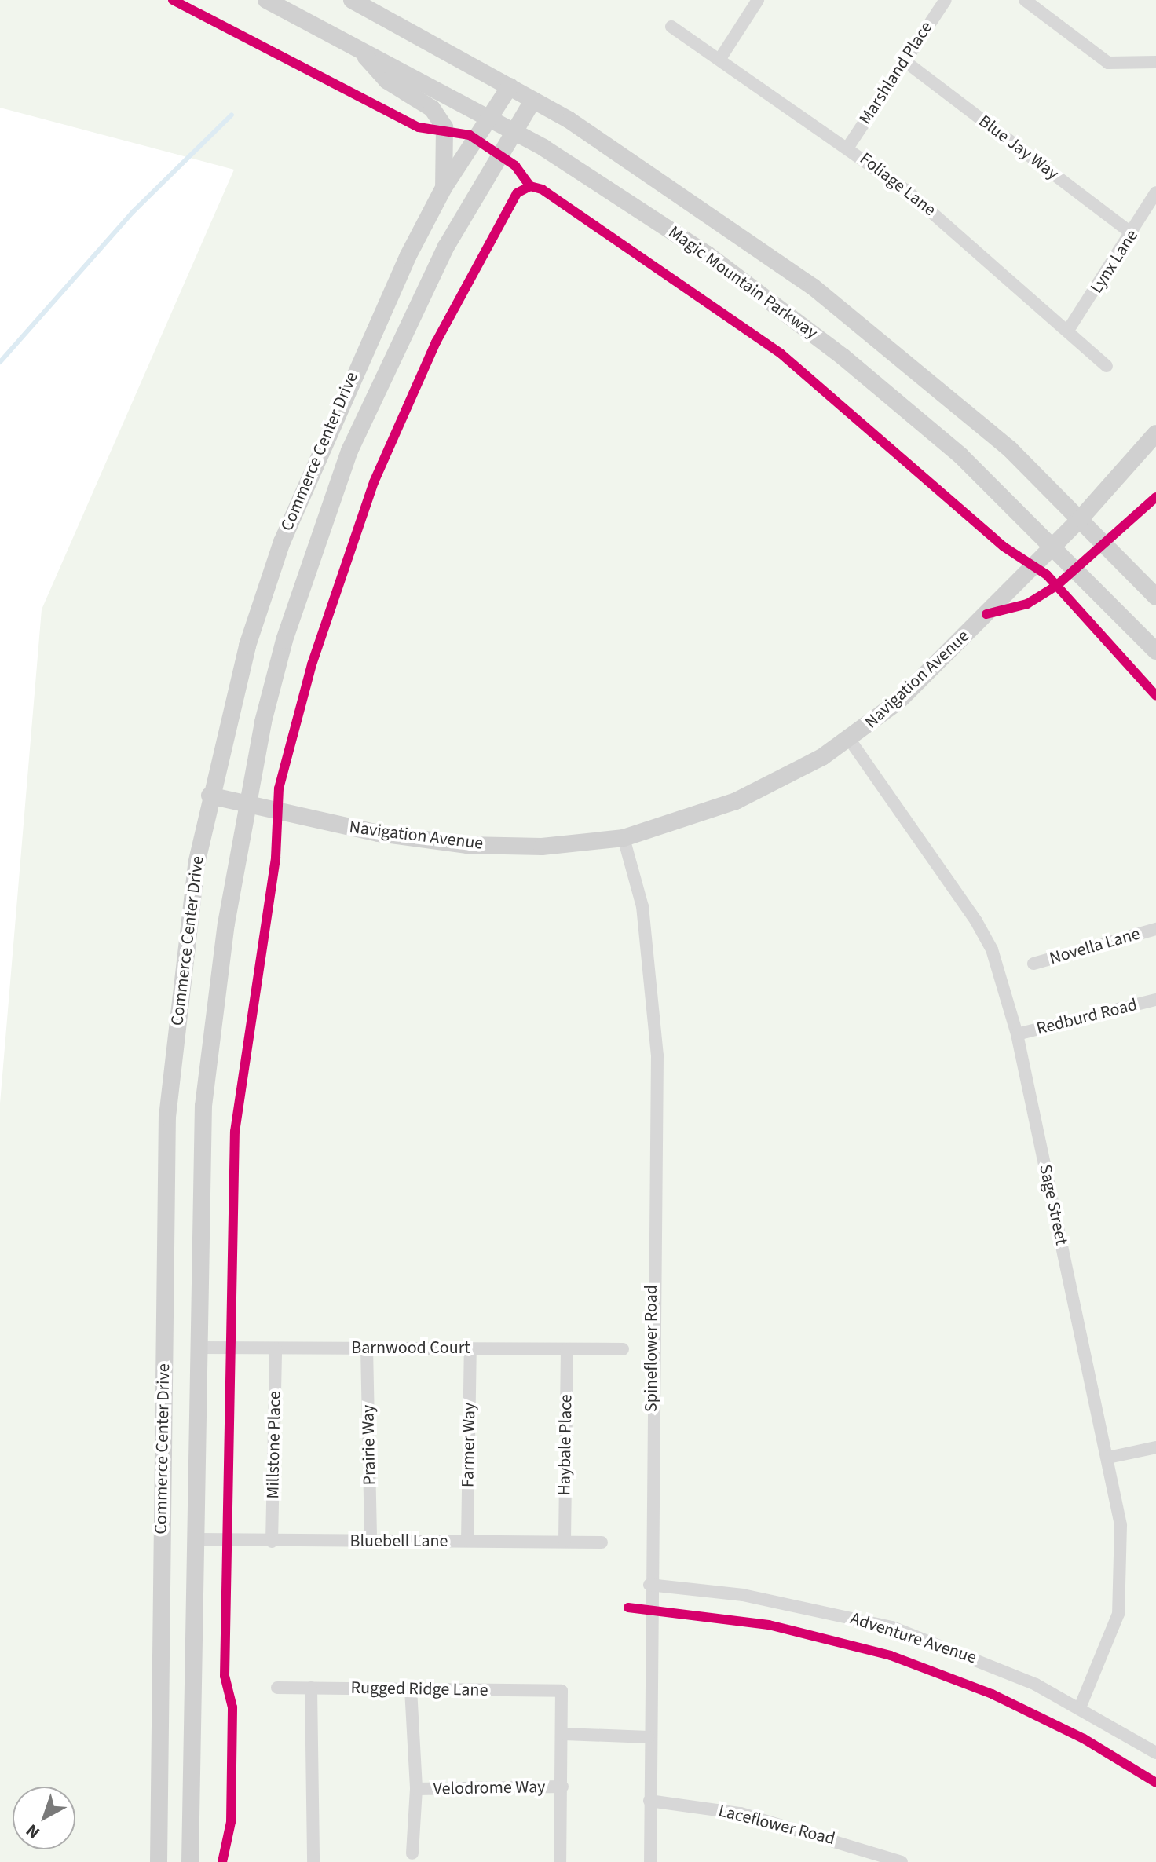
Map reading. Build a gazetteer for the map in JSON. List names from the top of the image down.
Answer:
{
  "streets": {
    "main road": ["Magic Mountain Parkway", "Commerce Center Drive", "Navigation Avenue"],
    "street": [
      "Marshland Place",
      "Blue Jay Way",
      "Foliage Lane",
      "Lynx Lane",
      "Novella Lane",
      "Redburd Road",
      "Sage Street",
      "Barnwood Court",
      "Spineflower Road",
      "Millstone Place",
      "Prairie Way",
      "Farmer Way",
      "Haybale Place",
      "Bluebell Lane",
      "Adventure Avenue",
      "Rugged Ridge Lane",
      "Velodrome Way",
      "Laceflower Road"
    ]
  },
  "crossings": [
    ["Marshland Place", "Blue Jay Way"],
    ["Marshland Place", "Foliage Lane"],
    ["Blue Jay Way", "Lynx Lane"],
    ["Foliage Lane", "Lynx Lane"],
    ["Magic Mountain Parkway", "Commerce Center Drive"],
    ["Magic Mountain Parkway", "Navigation Avenue"],
    ["Commerce Center Drive", "Navigation Avenue"],
    ["Commerce Center Drive", "Barnwood Court"],
    ["Commerce Center Drive", "Bluebell Lane"],
    ["Navigation Avenue", "Sage Street"],
    ["Navigation Avenue", "Spineflower Road"],
    ["Redburd Road", "Sage Street"],
    ["Sage Street", "Adventure Avenue"],
    ["Barnwood Court", "Millstone Place"],
    ["Barnwood Court", "Prairie Way"],
    ["Barnwood Court", "Farmer Way"],
    ["Barnwood Court", "Haybale Place"],
    ["Spineflower Road", "Adventure Avenue"],
    ["Spineflower Road", "Laceflower Road"],
    ["Millstone Place", "Bluebell Lane"],
    ["Prairie Way", "Bluebell Lane"],
    ["Farmer Way", "Bluebell Lane"],
    ["Haybale Place", "Bluebell Lane"]
  ],
  "north": "bottom left"
}
